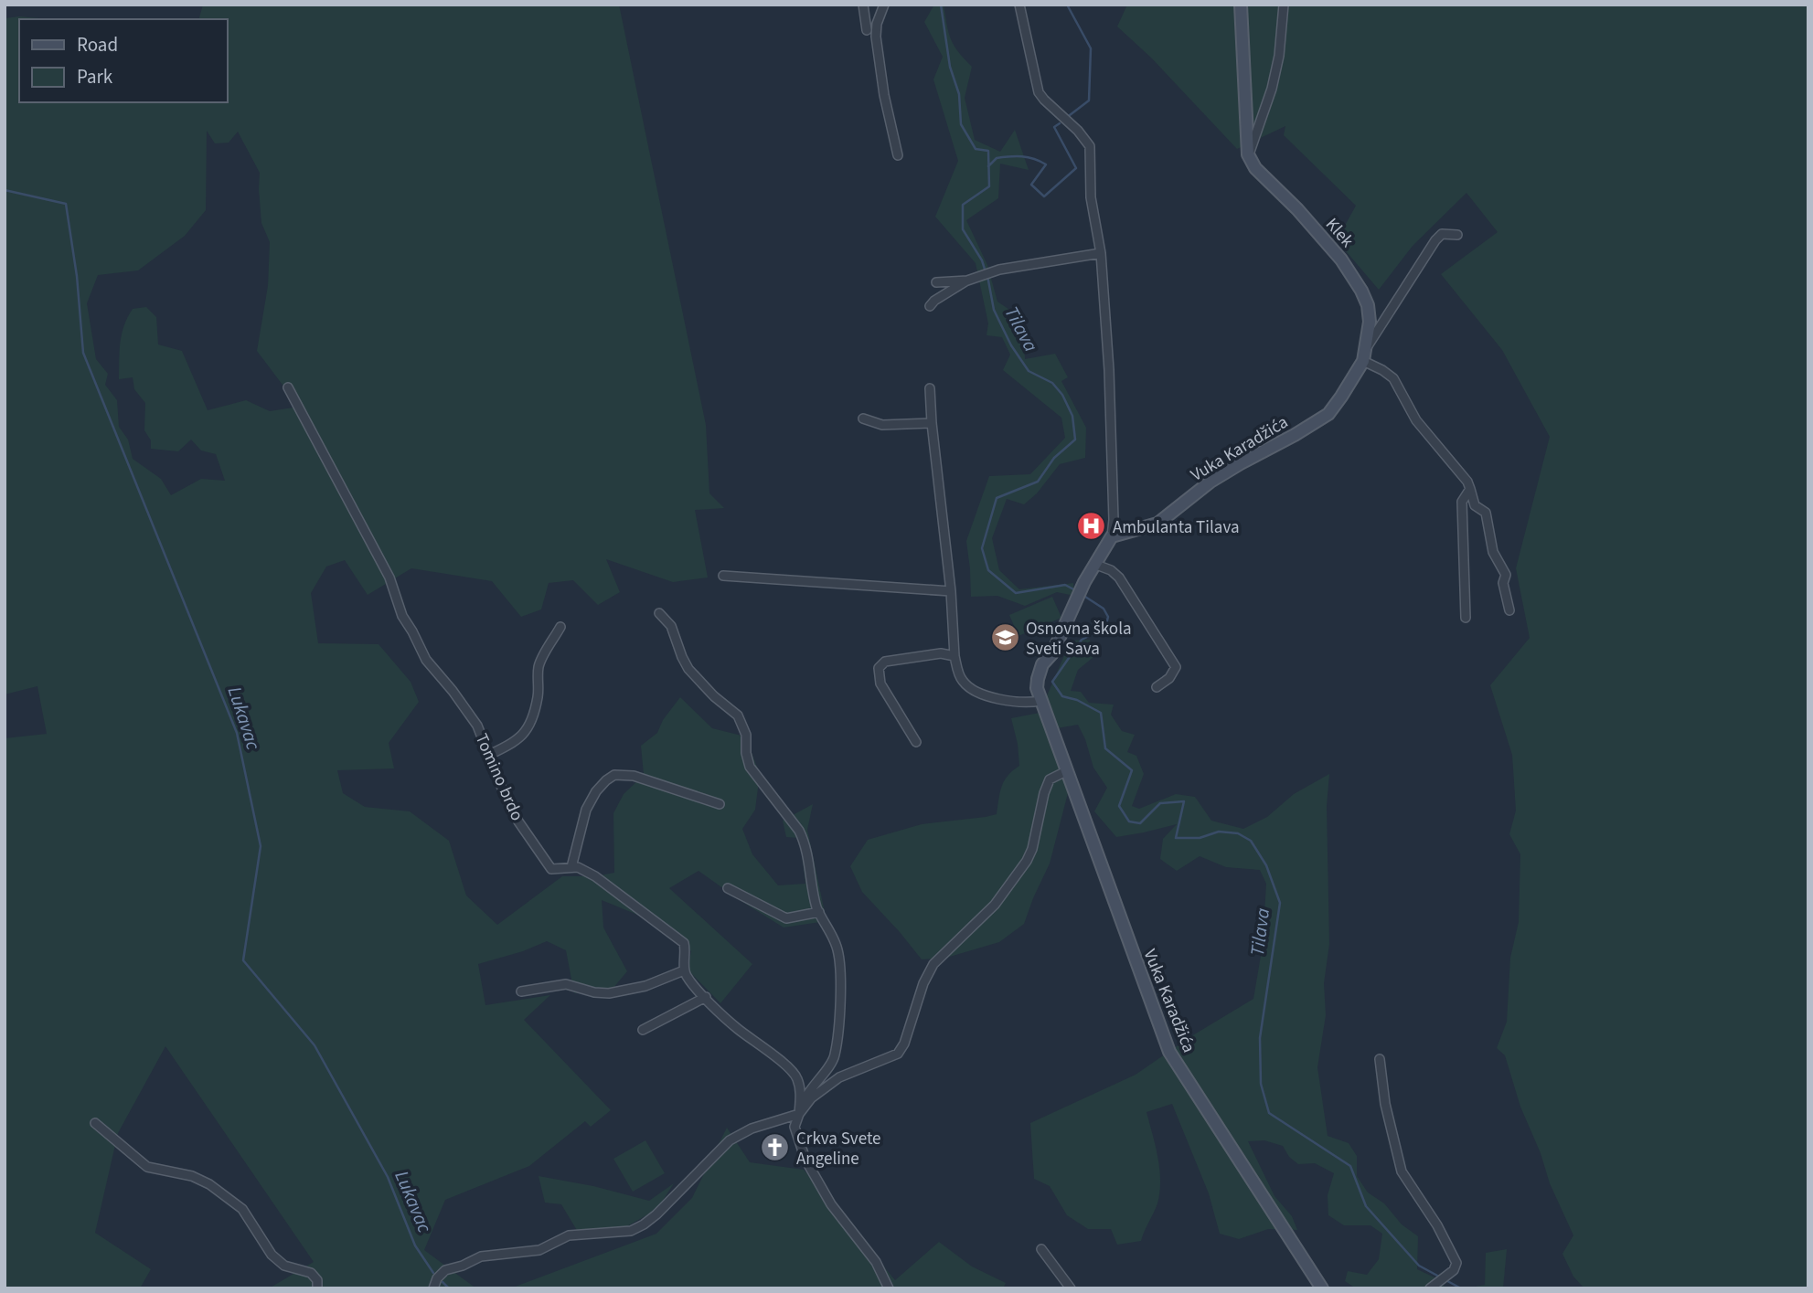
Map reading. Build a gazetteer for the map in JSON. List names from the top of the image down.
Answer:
{
  "streets": {
    "street": ["Klek", "Vuka Karadžića", "Tomino brdo"]
  },
  "crossings": [
    ["Klek", "Vuka Karadžića"]
  ],
  "water": ["Tilava", "Lukavac"],
  "places": {
    "hospital": ["Ambulanta Tilava"],
    "school or university": ["Osnovna škola Sveti Sava"],
    "church": ["Crkva Svete Angeline"]
  },
  "legend": ["Road", "Park"]
}
